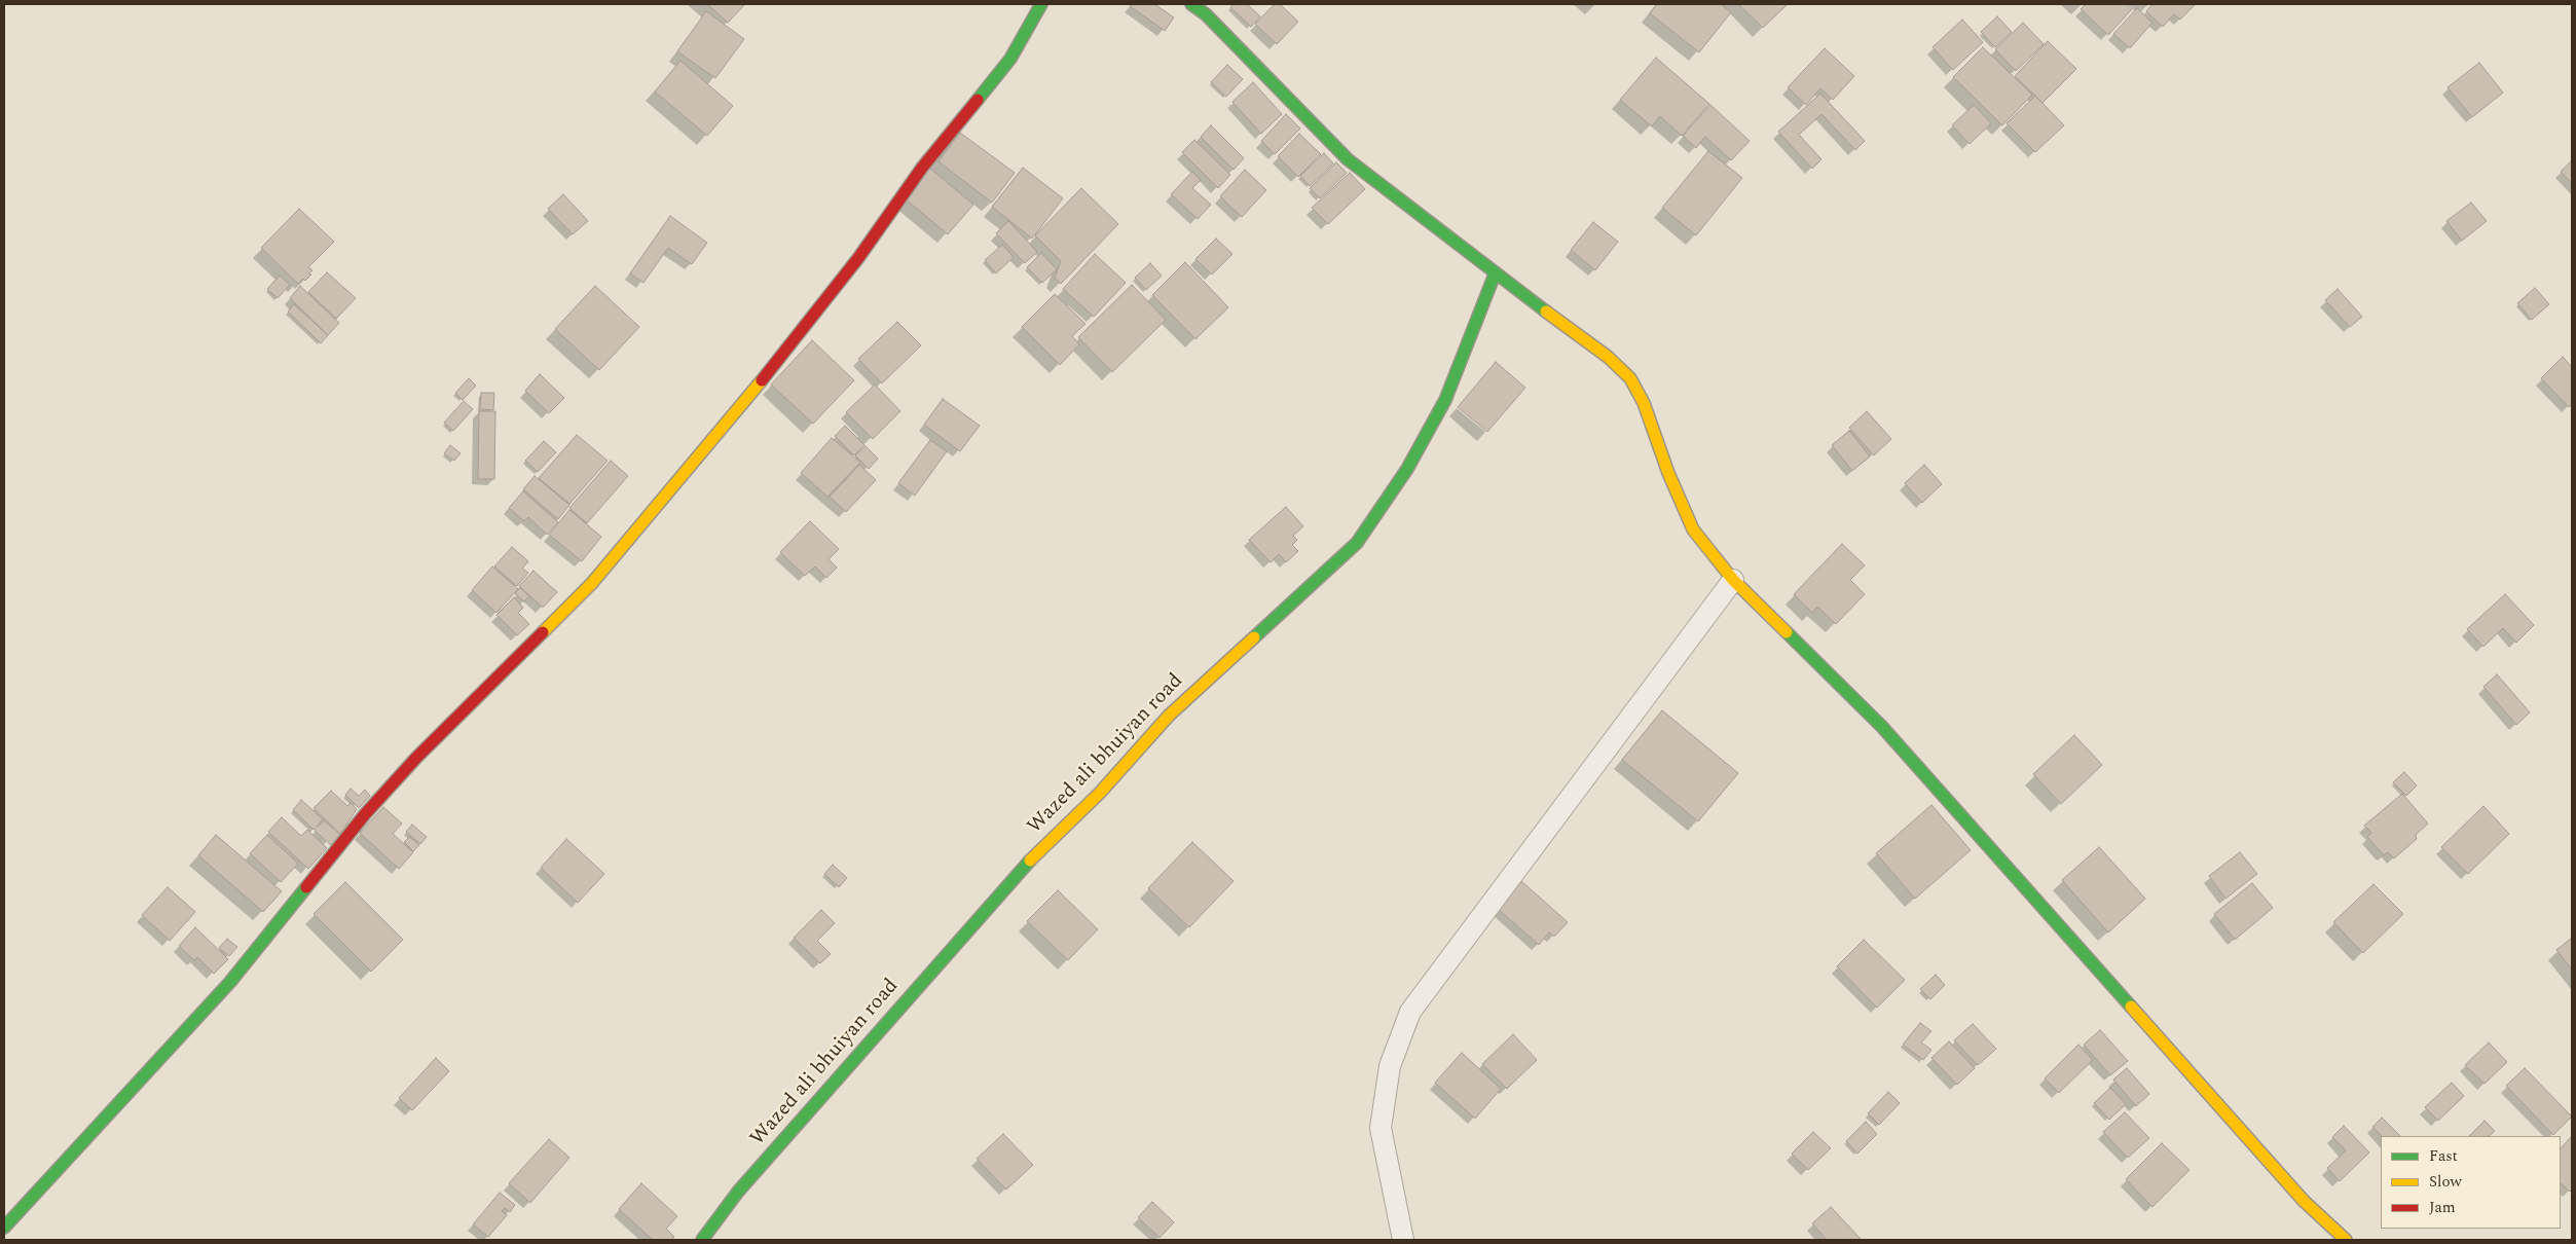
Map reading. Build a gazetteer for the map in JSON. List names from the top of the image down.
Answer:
{
  "streets": {
    "street": ["Wazed ali bhuiyan road"]
  },
  "legend": ["Fast", "Slow", "Jam"]
}
